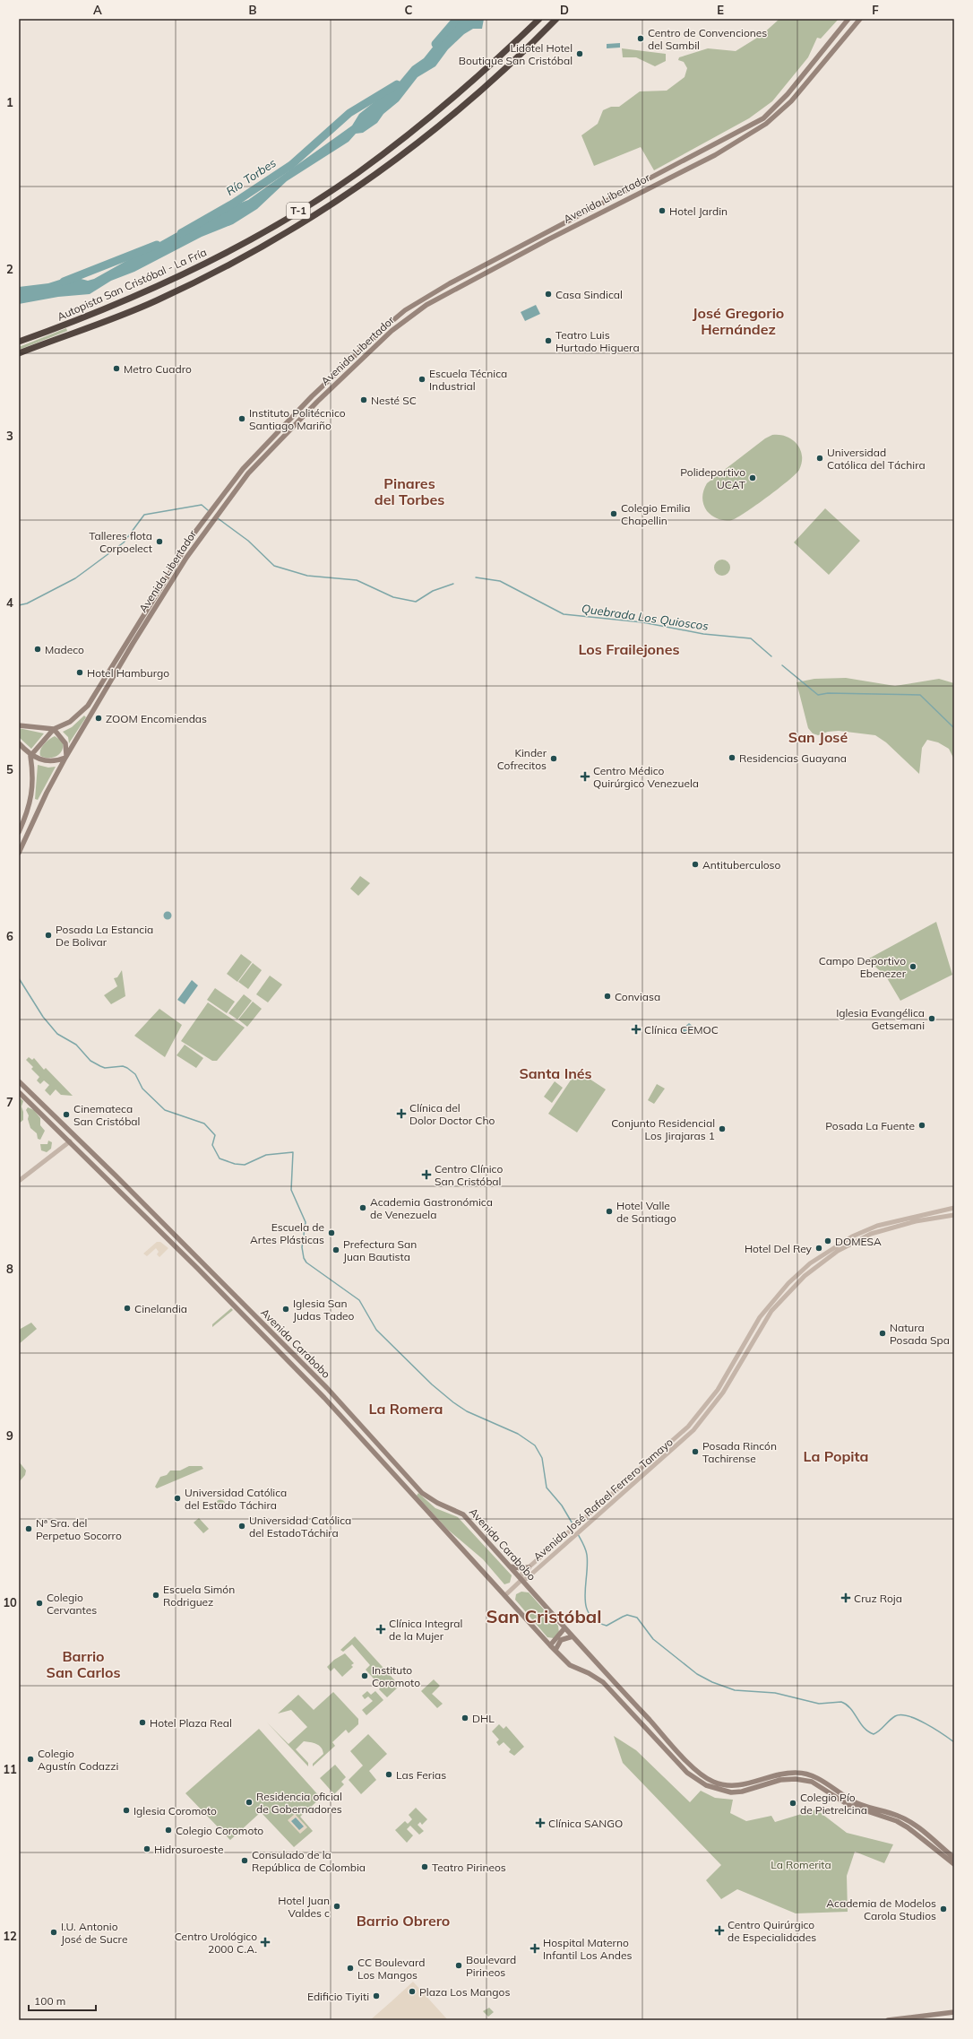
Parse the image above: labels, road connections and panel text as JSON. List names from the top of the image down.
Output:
{
  "streets": {
    "highway": ["T-1", "Autopista San Cristóbal - La Fría"],
    "main road": ["Avenida Libertador", "Avenida Carabobo"],
    "street": ["Avenida José Rafael Ferrero Tamayo"]
  },
  "crossings": [
    ["Avenida Carabobo", "Avenida José Rafael Ferrero Tamayo"]
  ],
  "districts": [
    "José Gregorio Hernández",
    "Pinares del Torbes",
    "Los Frailejones",
    "San José",
    "Santa Inés",
    "La Romera",
    "La Popita",
    "San Cristóbal",
    "Barrio San Carlos",
    "Barrio Obrero"
  ],
  "water": ["Río Torbes", "Quebrada Los Quioscos"],
  "parks": ["La Romerita"],
  "places": {
    "other": [
      "Centro de Convenciones del Sambil",
      "Lidotel Hotel Boutique San Cristóbal",
      "Hotel Jardin",
      "Casa Sindical",
      "Teatro Luis Hurtado Higuera",
      "Metro Cuadro",
      "Escuela Técnica Industrial",
      "Nesté SC",
      "Instituto Politécnico Santiago Mariño",
      "Universidad Católica del Táchira",
      "Polideportivo UCAT",
      "Colegio Emilia Chapellin",
      "Talleres flota Corpoelect",
      "Madeco",
      "Hotel Hamburgo",
      "ZOOM Encomiendas",
      "Residencias Guayana",
      "Kinder Cofrecitos",
      "Antituberculoso",
      "Posada La Estancia De Bolivar",
      "Campo Deportivo Ebenezer",
      "Conviasa",
      "Iglesia Evangélica Getsemani",
      "Cinemateca San Cristóbal",
      "Posada La Fuente",
      "Conjunto Residencial Los Jirajaras 1",
      "Academia Gastronómica de Venezuela",
      "Hotel Valle de Santiago",
      "Escuela de Artes Plásticas",
      "DOMESA",
      "Hotel Del Rey",
      "Prefectura San Juan Bautista",
      "Cinelandia",
      "Iglesia San Judas Tadeo",
      "Natura Posada Spa",
      "Posada Rincón Tachirense",
      "Universidad Católica del Estado Táchira",
      "Universidad Católica del EstadoTáchira",
      "Nª Sra. del Perpetuo Socorro",
      "Escuela Simón Rodriguez",
      "Colegio Cervantes",
      "Instituto Coromoto",
      "DHL",
      "Hotel Plaza Real",
      "Colegio Agustín Codazzi",
      "Las Ferias",
      "Residencia oficial de Gobernadores",
      "Colegio Pío de Pietrelcina",
      "Iglesia Coromoto",
      "Colegio Coromoto",
      "Hidrosuroeste",
      "Consulado de la República de Colombia",
      "Teatro Pirineos",
      "Hotel Juan Valdes c",
      "Academia de Modelos Carola Studios",
      "I.U. Antonio José de Sucre",
      "Boulevard Pirineos",
      "CC Boulevard Los Mangos",
      "Plaza Los Mangos",
      "Edificio Tiyiti"
    ],
    "health": [
      "Centro Médico Quirúrgico Venezuela",
      "Clínica CEMOC",
      "Clínica del Dolor Doctor Cho",
      "Centro Clínico San Cristóbal",
      "Cruz Roja",
      "Clínica Integral de la Mujer",
      "Clínica SANGO",
      "Centro Quirúrgico de Especialidades",
      "Centro Urológico 2000 C.A.",
      "Hospital Materno Infantil Los Andes"
    ]
  },
  "scale_bar": "100 m",
  "grid": {
    "columns": [
      "A",
      "B",
      "C",
      "D",
      "E",
      "F"
    ],
    "rows": [
      "1",
      "2",
      "3",
      "4",
      "5",
      "6",
      "7",
      "8",
      "9",
      "10",
      "11",
      "12"
    ]
  }
}
